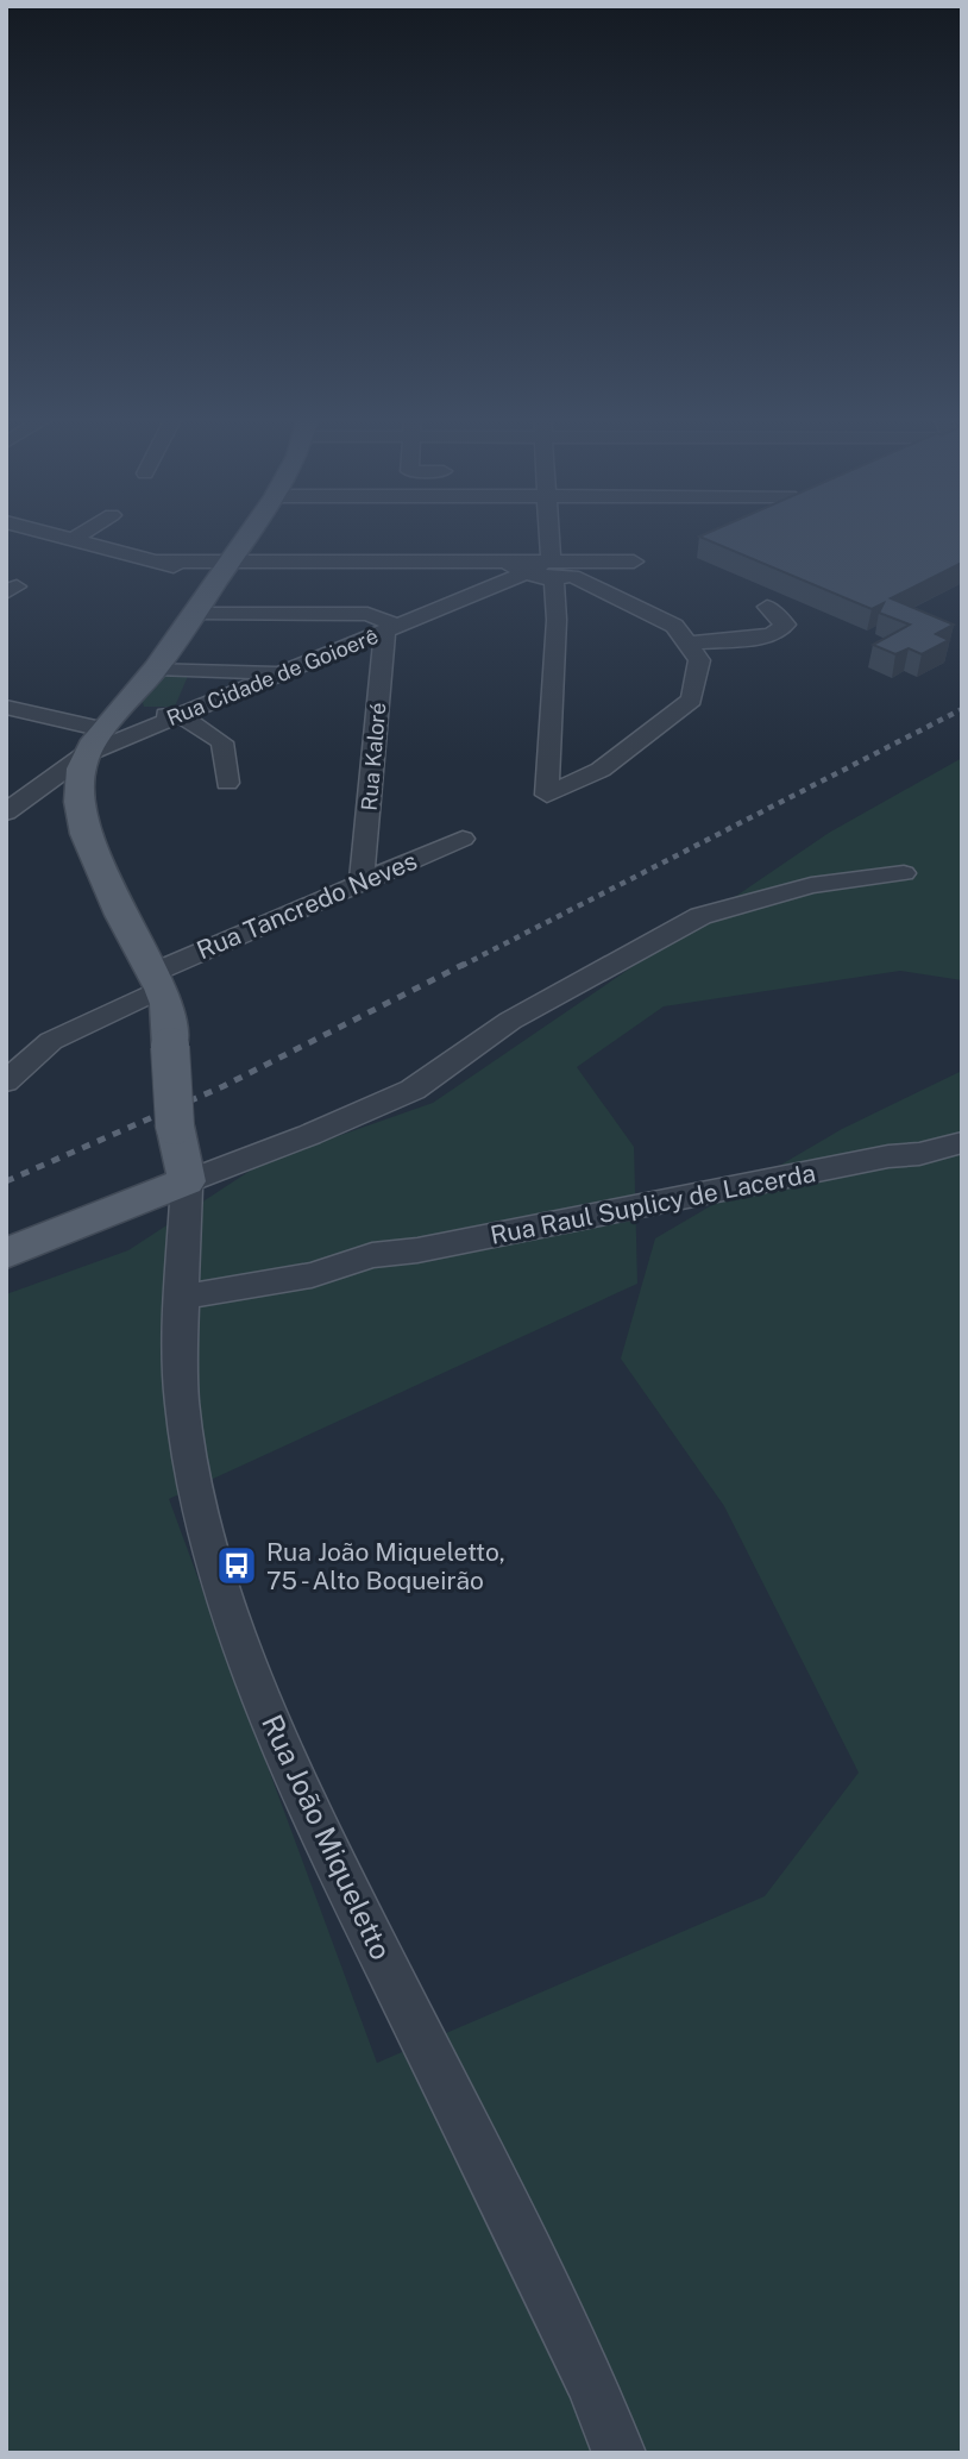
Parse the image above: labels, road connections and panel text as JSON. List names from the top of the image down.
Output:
{
  "streets": {
    "street": [
      "Rua Cidade de Goioerê",
      "Rua Kaloré",
      "Rua Tancredo Neves",
      "Rua Raul Suplicy de Lacerda",
      "Rua João Miqueletto"
    ]
  },
  "crossings": [
    ["Rua Cidade de Goioerê", "Rua Kaloré"],
    ["Rua Kaloré", "Rua Tancredo Neves"],
    ["Rua Raul Suplicy de Lacerda", "Rua João Miqueletto"]
  ],
  "places": {
    "bus stop": ["Rua João Miqueletto, 75 - Alto Boqueirão"]
  }
}
